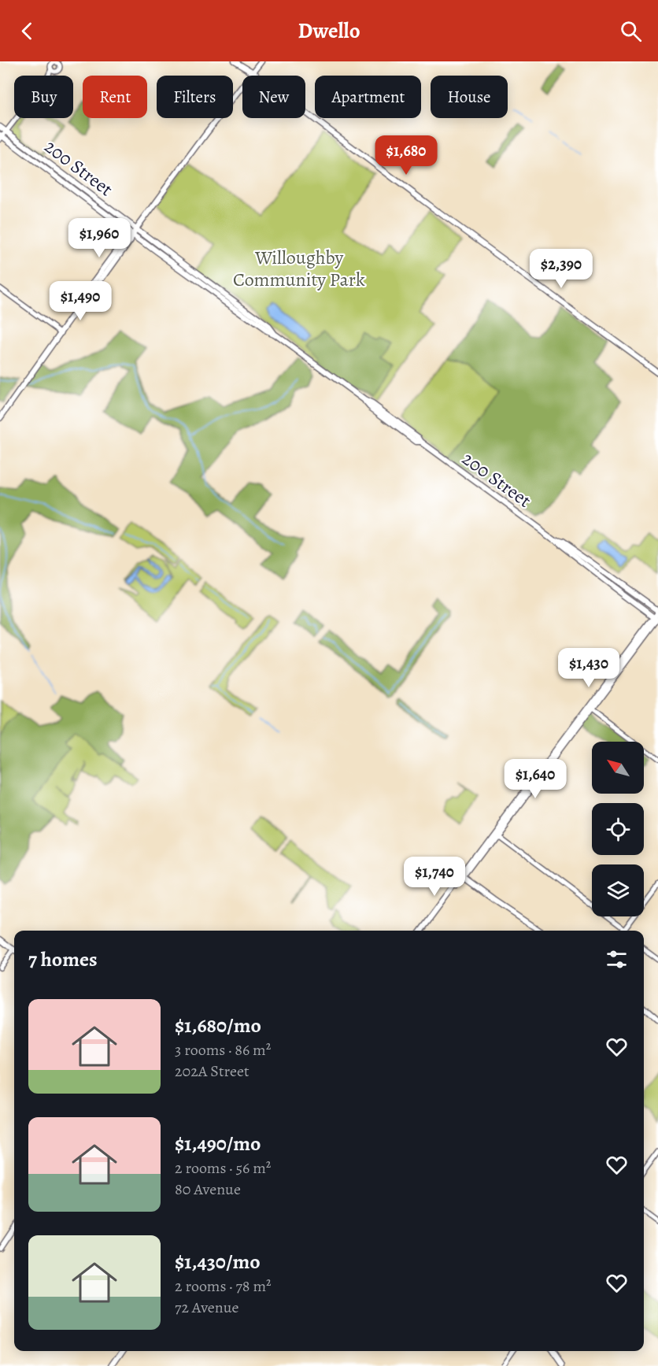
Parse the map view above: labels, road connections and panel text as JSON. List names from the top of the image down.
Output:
{
  "streets": {
    "main road": ["200 Street"]
  },
  "parks": ["Willoughby Community Park"],
  "north": "top left",
  "page": {
    "header": "Dwello",
    "chip": [
      "Buy",
      "Rent",
      "Filters",
      "New",
      "Apartment",
      "House"
    ],
    "price": [
      "$1,680",
      "$1,960",
      "$2,390",
      "$1,490",
      "$1,430",
      "$1,640",
      "$1,740"
    ],
    "heading": "7 homes",
    "list": [
      {
        "name": "$1,680/mo",
        "note": "3 rooms · 86 m² · 202A Street"
      },
      {
        "name": "$1,490/mo",
        "note": "2 rooms · 56 m² · 80 Avenue"
      },
      {
        "name": "$1,430/mo",
        "note": "2 rooms · 78 m² · 72 Avenue"
      }
    ]
  }
}
